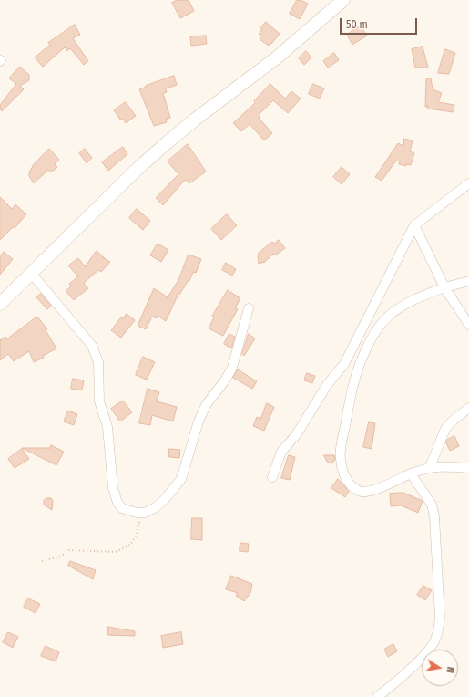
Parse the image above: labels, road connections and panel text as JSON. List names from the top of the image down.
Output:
{
  "scale_bar": "50 m",
  "north": "right"
}
